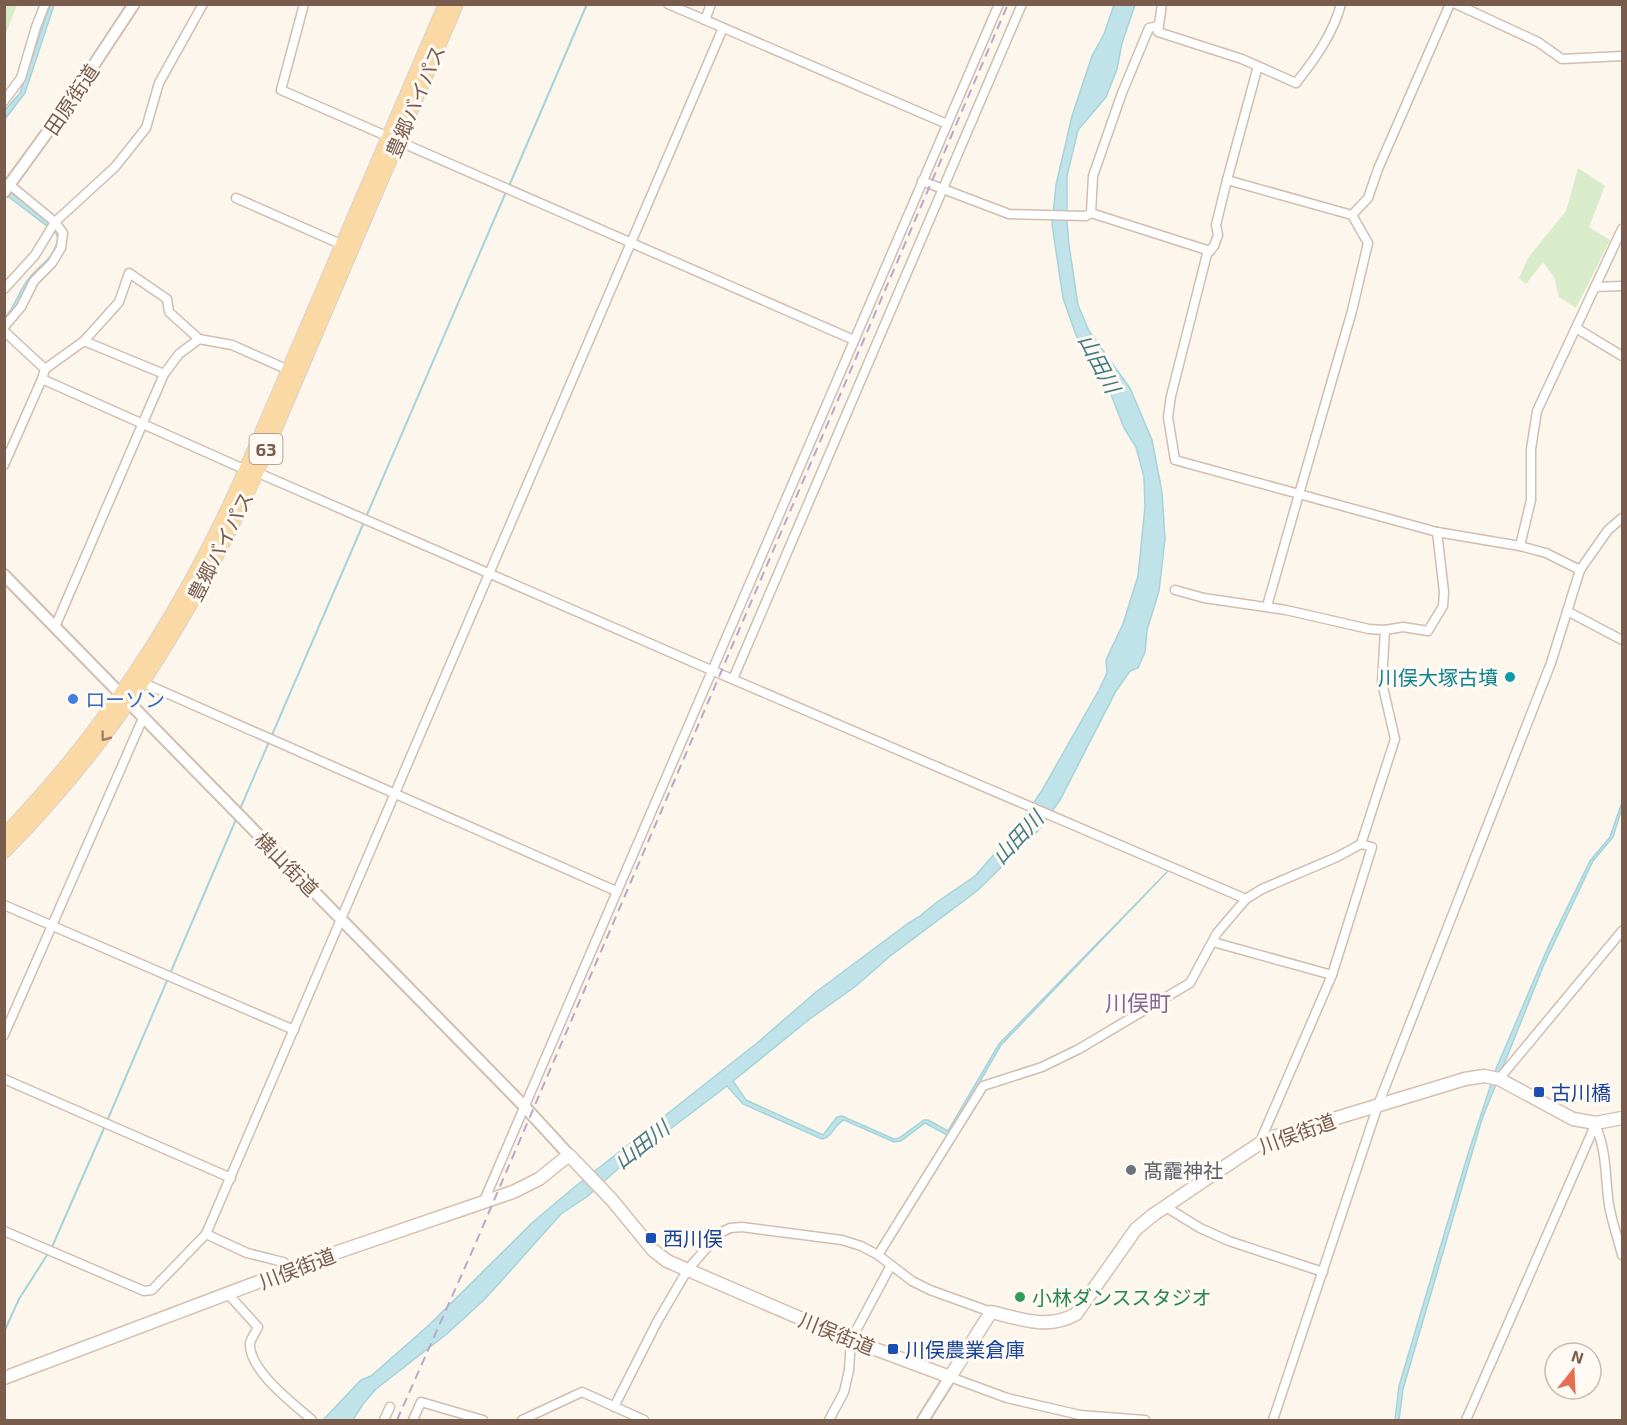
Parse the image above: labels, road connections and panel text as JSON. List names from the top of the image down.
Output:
{
  "streets": {
    "main road": ["豊郷バイパス", "63", "川俣街道"],
    "street": ["田原街道", "横山街道"]
  },
  "crossings": [
    ["豊郷バイパス", "横山街道"],
    ["横山街道", "川俣街道"]
  ],
  "districts": ["川俣町"],
  "water": ["山田川"],
  "places": {
    "other": [
      "川俣大塚古墳",
      "ローソン",
      "髙靇神社",
      "小林ダンススタジオ"
    ],
    "transit": ["古川橋", "西川俣", "川俣農業倉庫"]
  },
  "north": "top"
}
